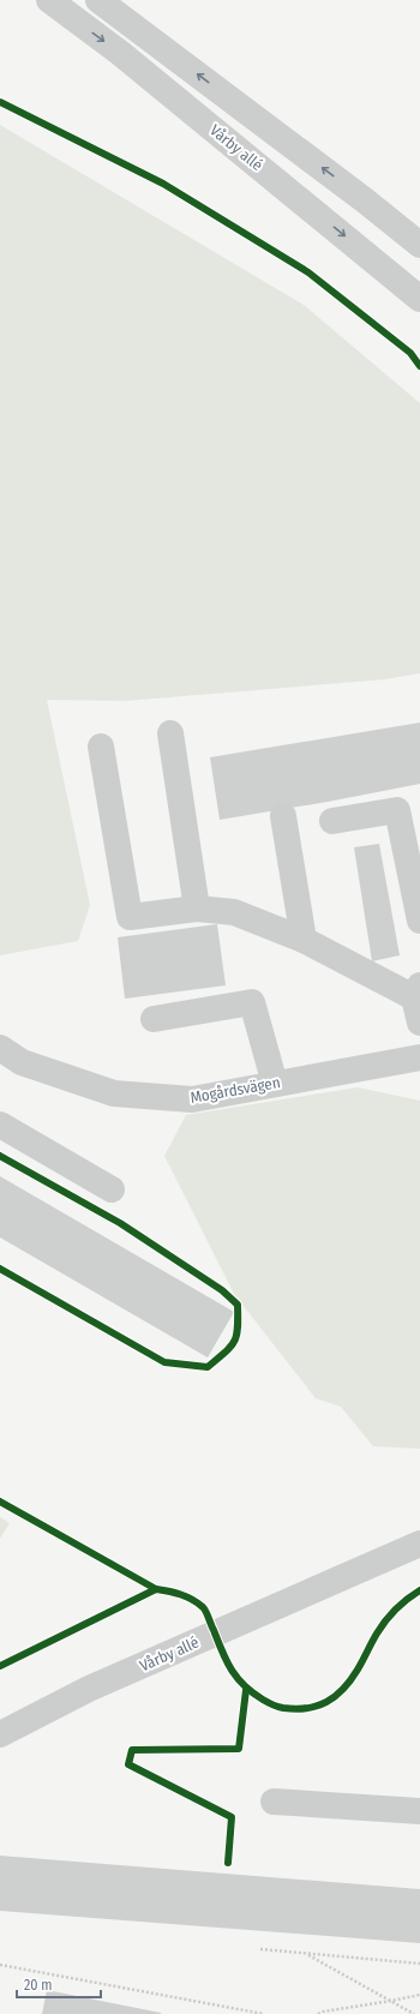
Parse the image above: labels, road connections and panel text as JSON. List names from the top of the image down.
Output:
{
  "streets": {
    "street": ["Vårby allé", "Mogårdsvägen"]
  },
  "scale_bar": "20 m"
}
